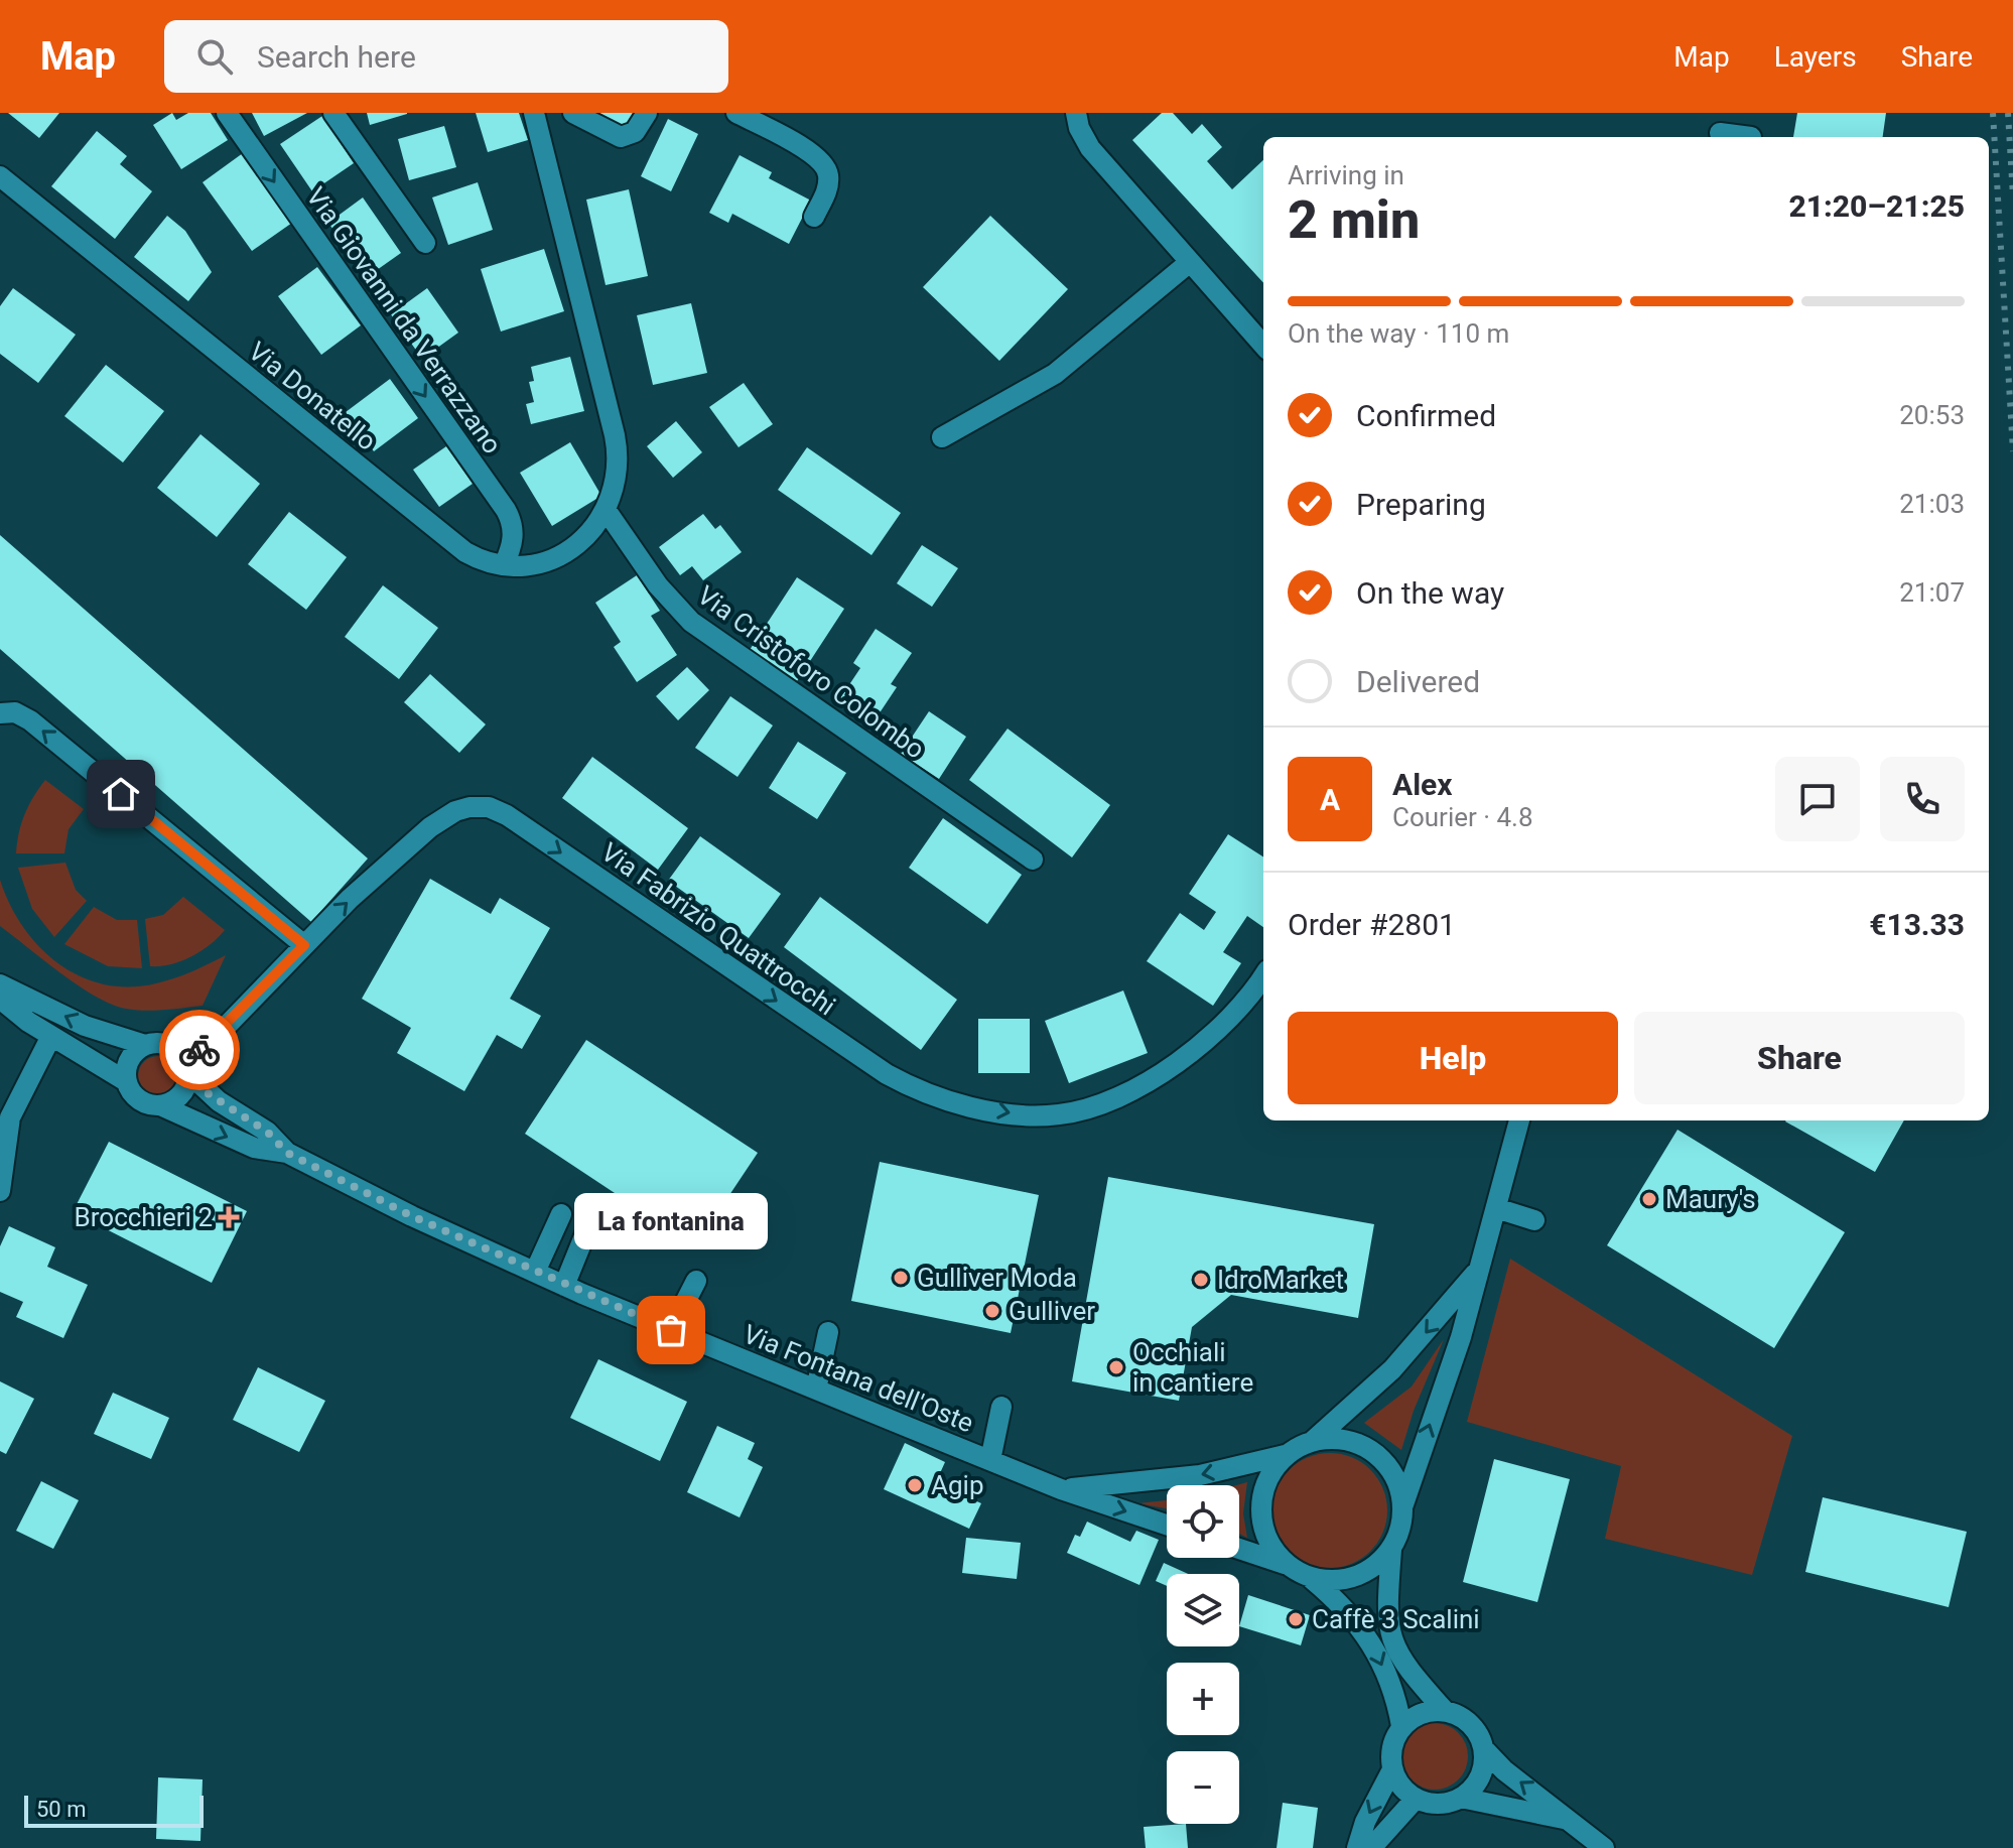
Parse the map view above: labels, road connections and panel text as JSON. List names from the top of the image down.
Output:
{
  "streets": {
    "street": [
      "Via Giovanni da Verrazzano",
      "Via Donatello",
      "Via Cristoforo Colombo",
      "Via Fabrizio Quattrocchi",
      "Via Fontana dell'Oste"
    ]
  },
  "crossings": [
    ["Via Giovanni da Verrazzano", "Via Donatello"],
    ["Via Donatello", "Via Cristoforo Colombo"],
    ["Via Fabrizio Quattrocchi", "Via Fontana dell'Oste"]
  ],
  "one_way": ["Via Fabrizio Quattrocchi"],
  "places": {
    "other": [
      "Maury's",
      "Gulliver Moda",
      "IdroMarket",
      "Gulliver",
      "La fontanina",
      "Occhiali in cantiere",
      "Agip",
      "Caffè 3 Scalini"
    ],
    "health": ["Brocchieri 2"]
  },
  "scale_bar": "50 m",
  "page": {
    "header": "Map",
    "search": "Search here",
    "nav": ["Map", "Layers", "Share"],
    "heading": ["2 min", "Arriving in", "21:20–21:25"],
    "panel": [
      "Alex",
      "Courier · 4.8",
      "Order #2801",
      "€13.33"
    ],
    "bar": "On the way · 110 m",
    "list": [
      ["Confirmed", "20:53"],
      ["Preparing", "21:03"],
      ["On the way", "21:07"],
      "Delivered"
    ],
    "round": "A",
    "buttons": ["Help", "Share"],
    "bubble": "La fontanina",
    "map_buttons": ["+", "−"],
    "scale": "50 m"
  }
}
